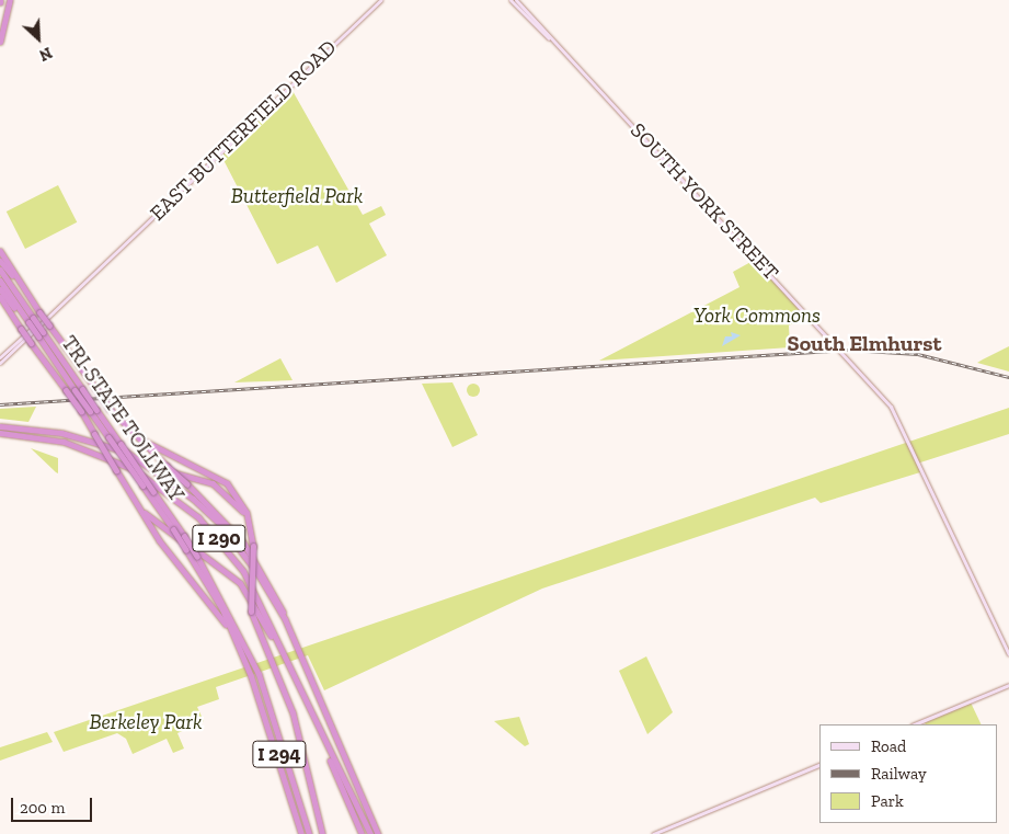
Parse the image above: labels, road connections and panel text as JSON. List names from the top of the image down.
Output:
{
  "streets": {
    "highway": ["TRI-STATE TOLLWAY", "I 290", "I 294"],
    "main road": ["EAST BUTTERFIELD ROAD", "SOUTH YORK STREET"]
  },
  "districts": ["South Elmhurst"],
  "parks": ["Butterfield Park", "York Commons", "Berkeley Park"],
  "legend": ["Road", "Railway", "Park"],
  "scale_bar": "200 m",
  "north": "bottom right"
}
